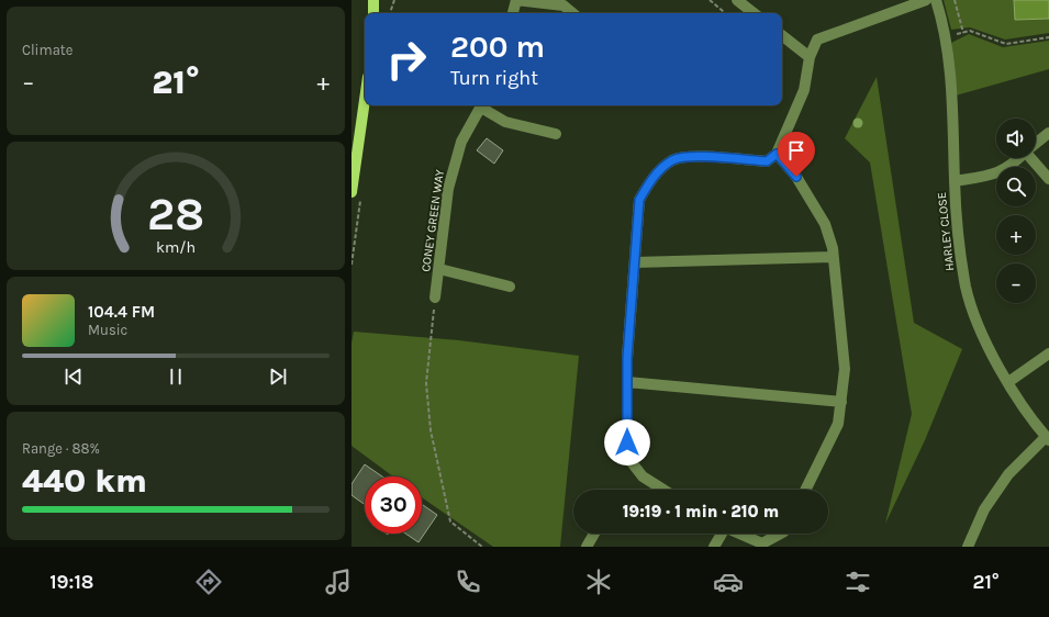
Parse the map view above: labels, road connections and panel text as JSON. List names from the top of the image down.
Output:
{
  "streets": {
    "street": ["CONEY GREEN WAY", "HARLEY CLOSE"]
  },
  "page": {
    "tile": [
      "Climate",
      ["Range · 88%", "440 km"]
    ],
    "turn": ["200 m", "Turn right"],
    "heat": ["−", "21°", "+"],
    "map_buttons": ["+", "−"],
    "song": ["104.4 FM", "Music"],
    "limit": "30",
    "trip": "19:19 · 1 min · 210 m",
    "tabs": ["19:18", "21°"],
    "gauge": ["28", "km/h"]
  }
}
